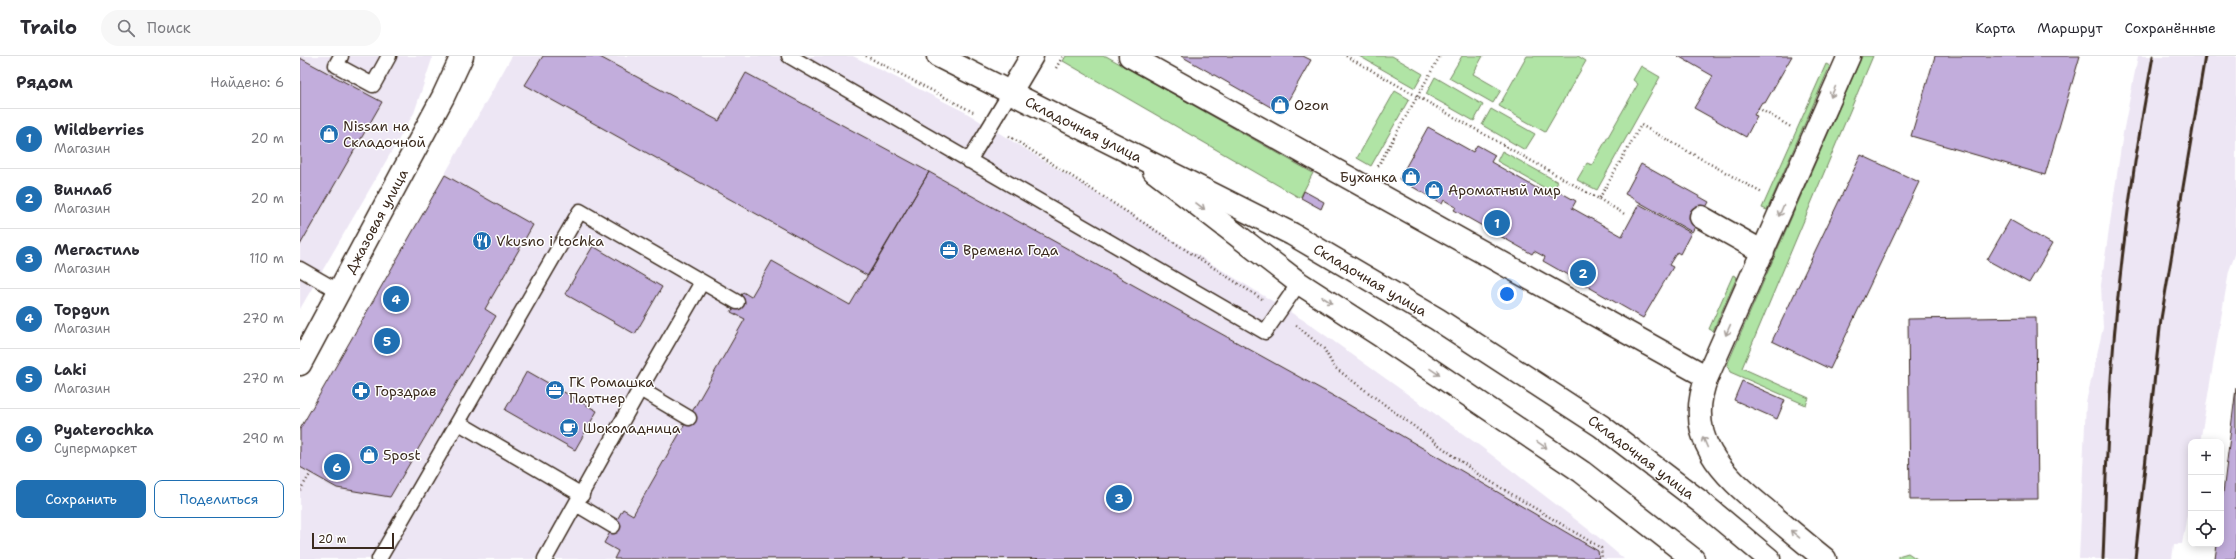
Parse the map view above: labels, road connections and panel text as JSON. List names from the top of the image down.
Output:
{
  "streets": {
    "street": ["Складочная улица", "Джазовая улица"]
  },
  "places": {
    "shop": [
      "Ozon",
      "Nissan на Складочной",
      "Буханка",
      "Ароматный мир",
      "5post"
    ],
    "restaurant": ["Vkusno i tochka"],
    "office": ["Времена Года", "ГК Ромашка Партнер"],
    "pharmacy": ["Горздрав"],
    "cafe": ["Шоколадница"]
  },
  "scale_bar": "20 m",
  "page": {
    "header": "Trailo",
    "search": "Поиск",
    "nav": ["Карта", "Маршрут", "Сохранённые"],
    "heading": ["Рядом", "Найдено: 6"],
    "list": [
      {
        "mark": "1",
        "name": "Wildberries",
        "note": "Магазин",
        "value": "20 m"
      },
      {
        "mark": "2",
        "name": "Винлаб",
        "note": "Магазин",
        "value": "20 m"
      },
      {
        "mark": "3",
        "name": "Мегастиль",
        "note": "Магазин",
        "value": "110 m"
      },
      {
        "mark": "4",
        "name": "Topgun",
        "note": "Магазин",
        "value": "270 m"
      },
      {
        "mark": "5",
        "name": "Laki",
        "note": "Магазин",
        "value": "270 m"
      },
      {
        "mark": "6",
        "name": "Pyaterochka",
        "note": "Супермаркет",
        "value": "290 m"
      }
    ],
    "pins": [
      "1",
      "2",
      "4",
      "5",
      "6",
      "3"
    ],
    "map_buttons": ["+", "−"],
    "buttons": ["Сохранить", "Поделиться"],
    "scale": "20 m"
  }
}
